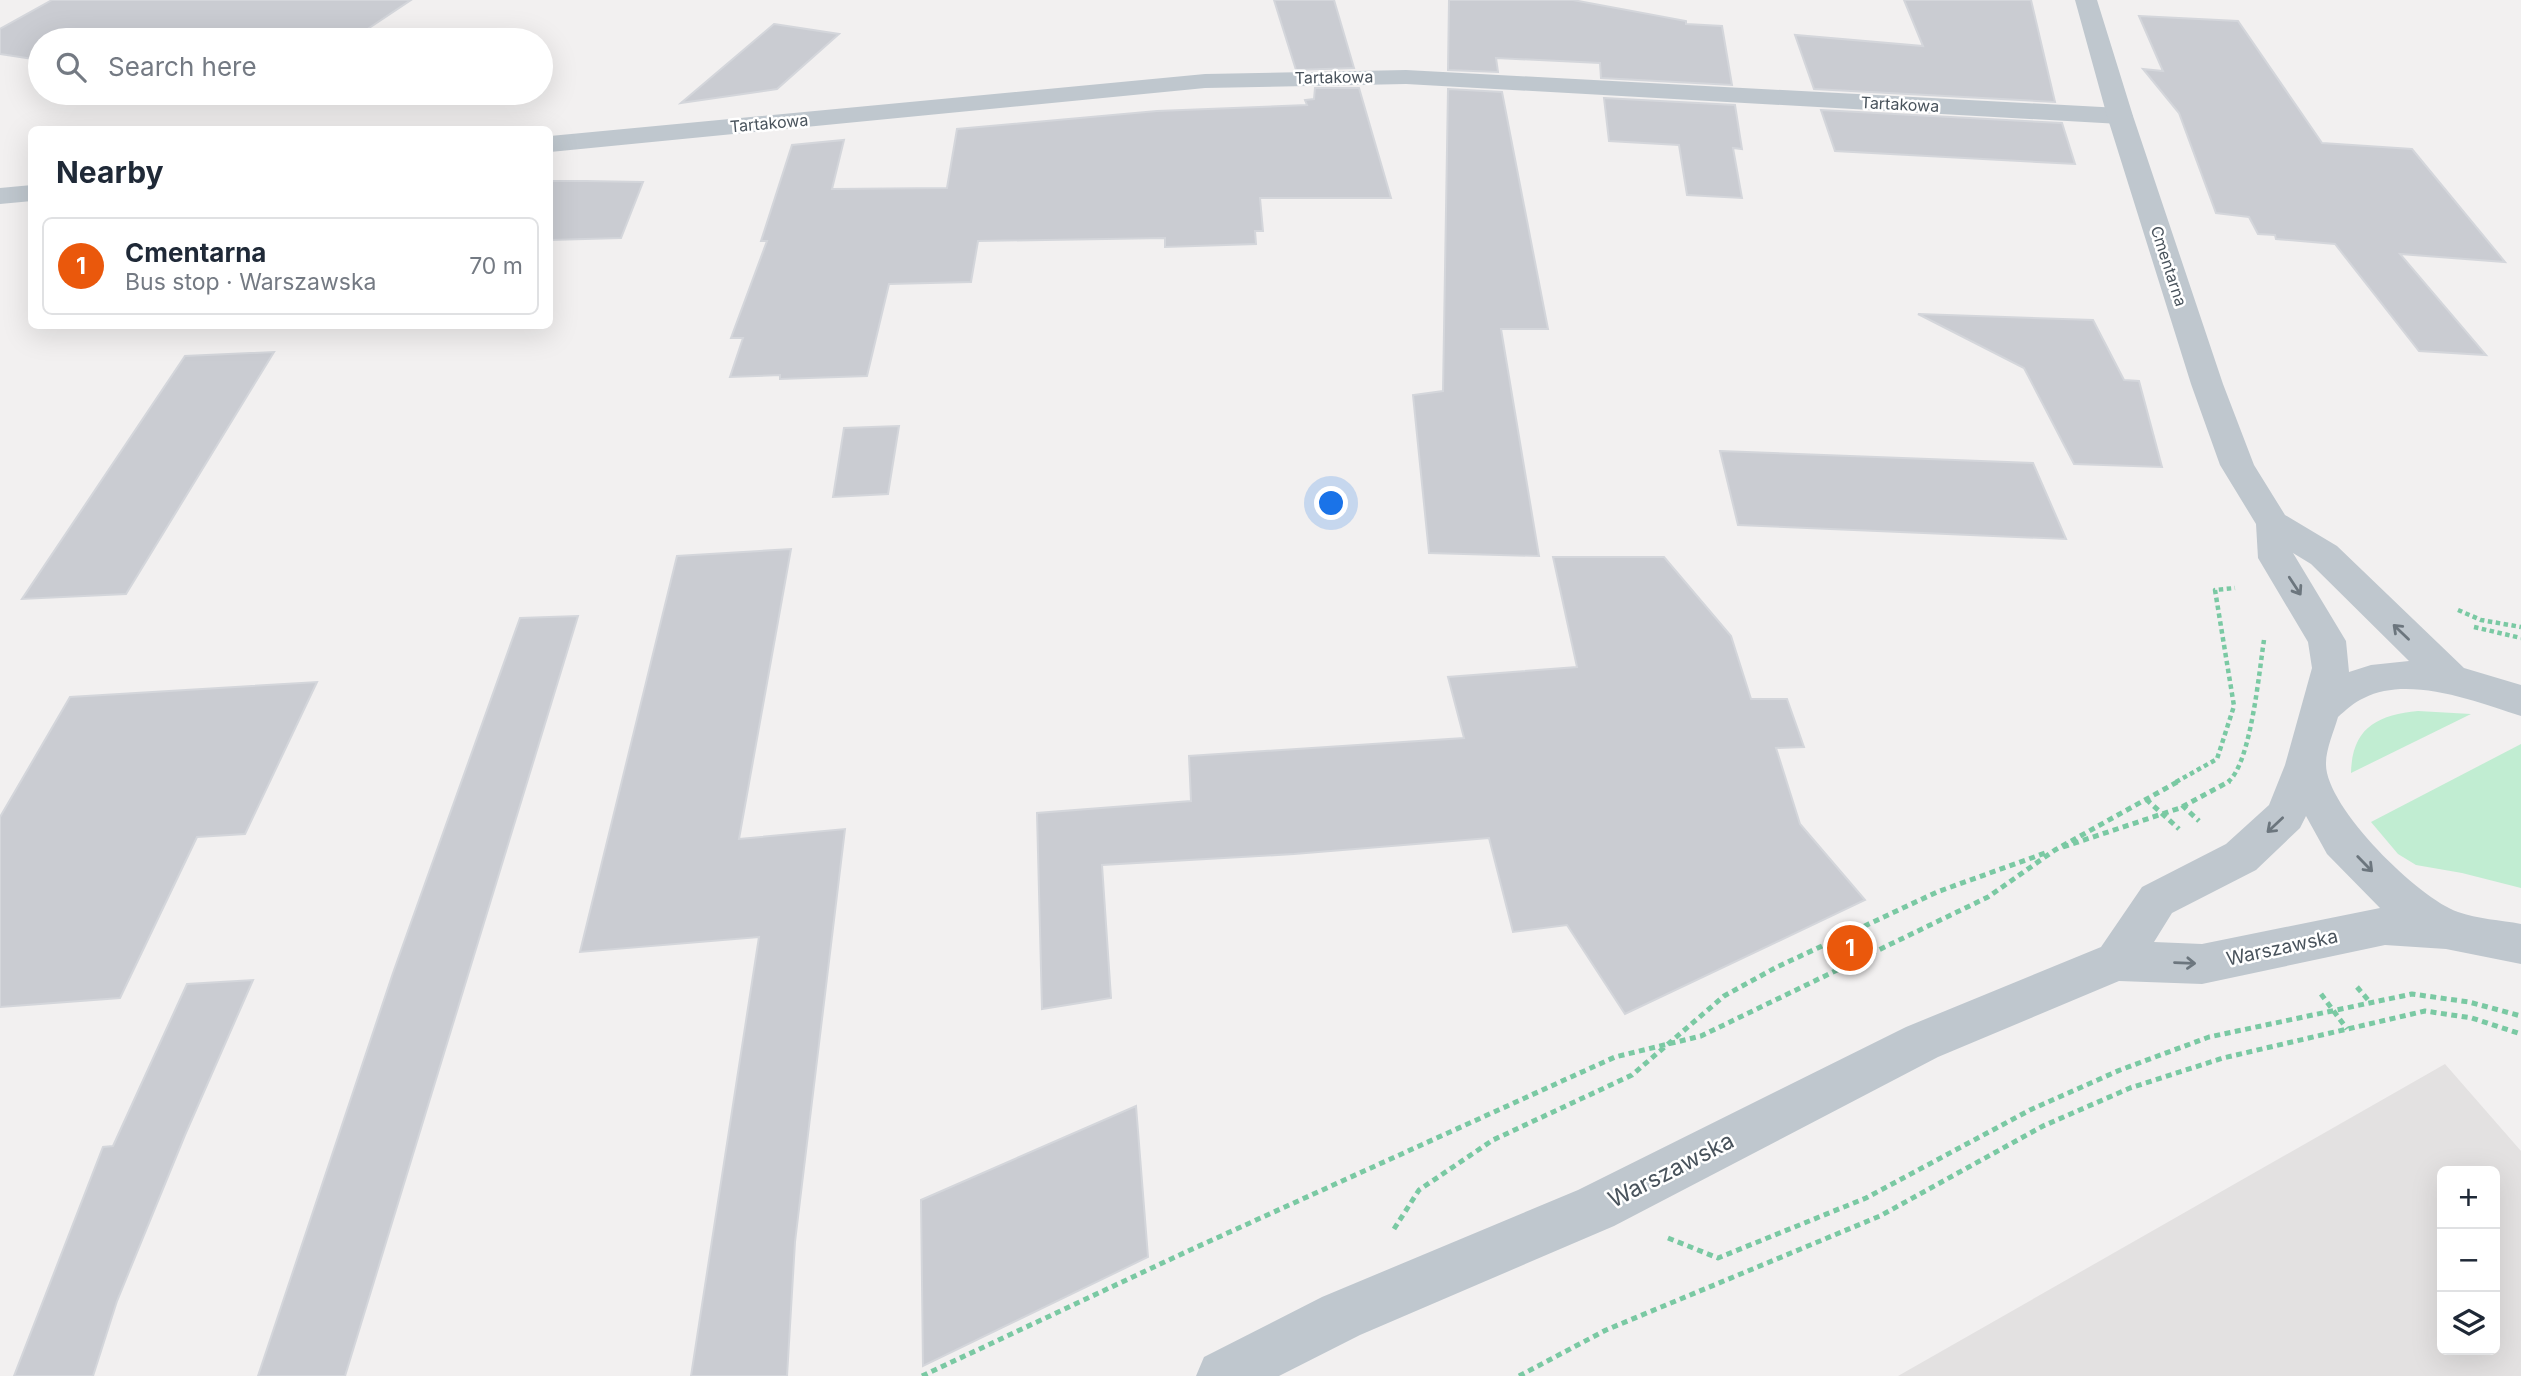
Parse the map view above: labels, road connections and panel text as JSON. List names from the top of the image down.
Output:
{
  "streets": {
    "street": ["Tartakowa", "Cmentarna", "Warszawska"]
  },
  "crossings": [
    ["Tartakowa", "Cmentarna"]
  ],
  "page": {
    "search": "Search here",
    "heading": "Nearby",
    "list": [
      {
        "mark": "1",
        "name": "Cmentarna",
        "note": "Bus stop · Warszawska",
        "value": "70 m"
      }
    ],
    "pins": "1",
    "map_buttons": ["+", "−"]
  }
}
